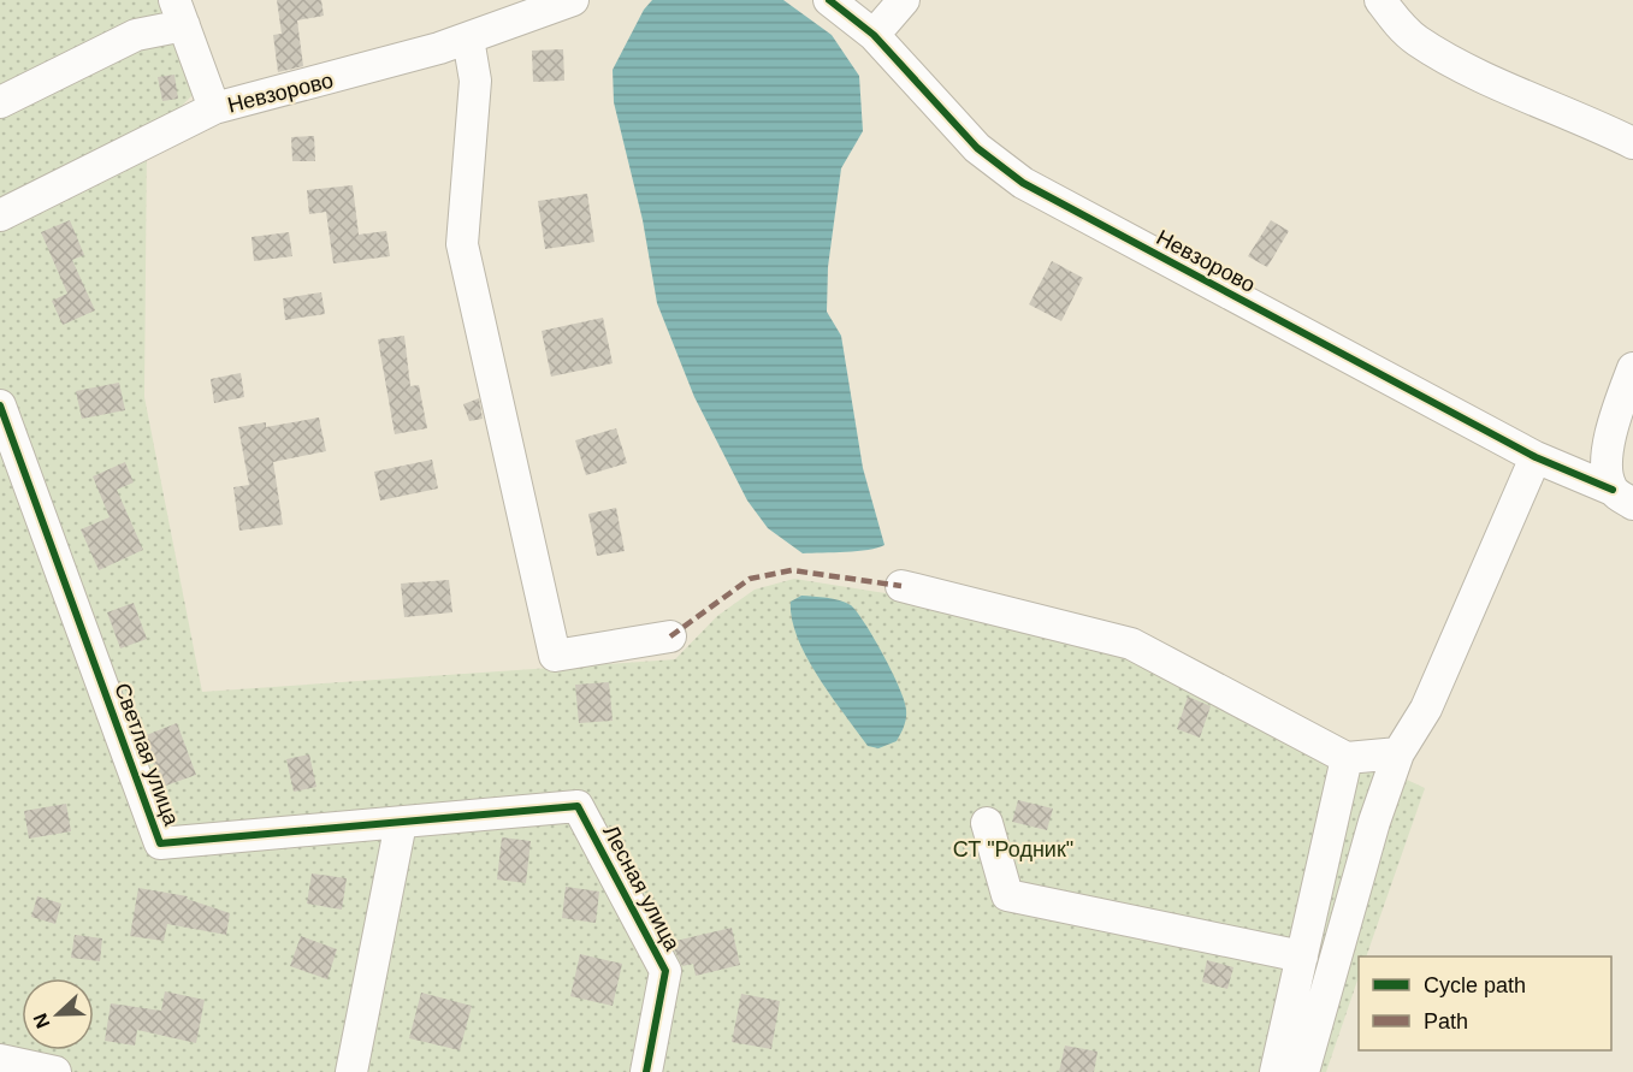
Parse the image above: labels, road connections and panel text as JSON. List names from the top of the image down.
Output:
{
  "streets": {
    "street": ["Невзорово", "Светлая улица", "Лесная улица"]
  },
  "crossings": [
    ["Светлая улица", "Лесная улица"]
  ],
  "parks": ["СТ \"Родник\""],
  "legend": ["Cycle path", "Path"],
  "north": "left"
}
